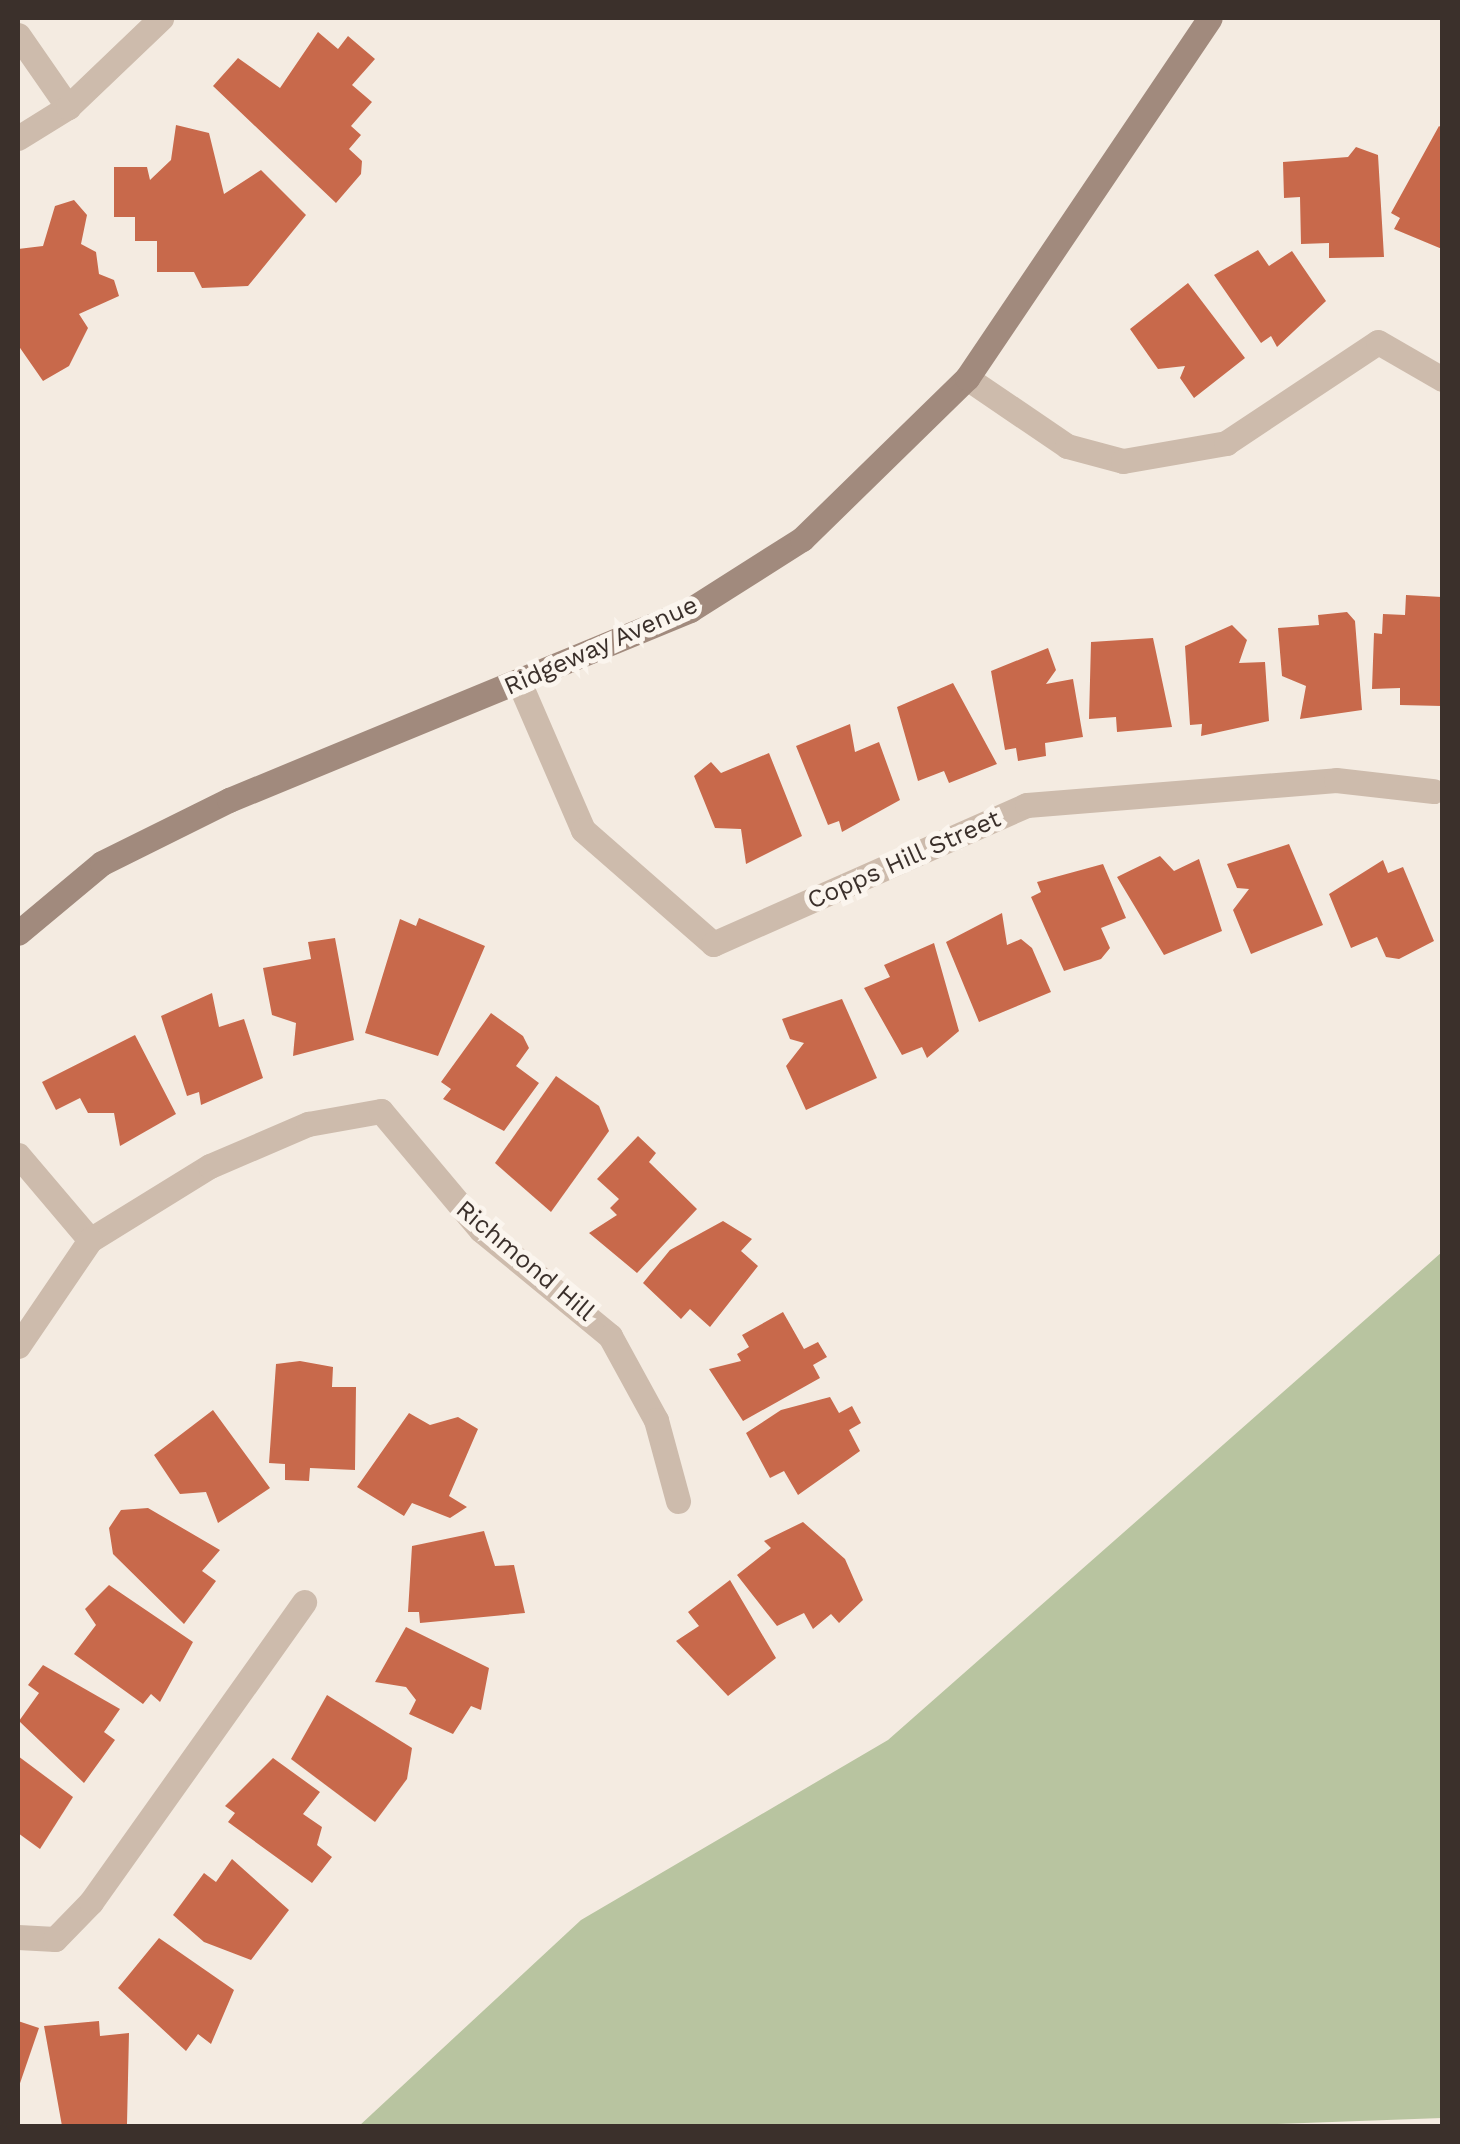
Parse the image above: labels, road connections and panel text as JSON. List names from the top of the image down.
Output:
{
  "streets": {
    "street": ["Ridgeway Avenue", "Copps Hill Street", "Richmond Hill"]
  },
  "crossings": [
    ["Ridgeway Avenue", "Copps Hill Street"]
  ]
}
